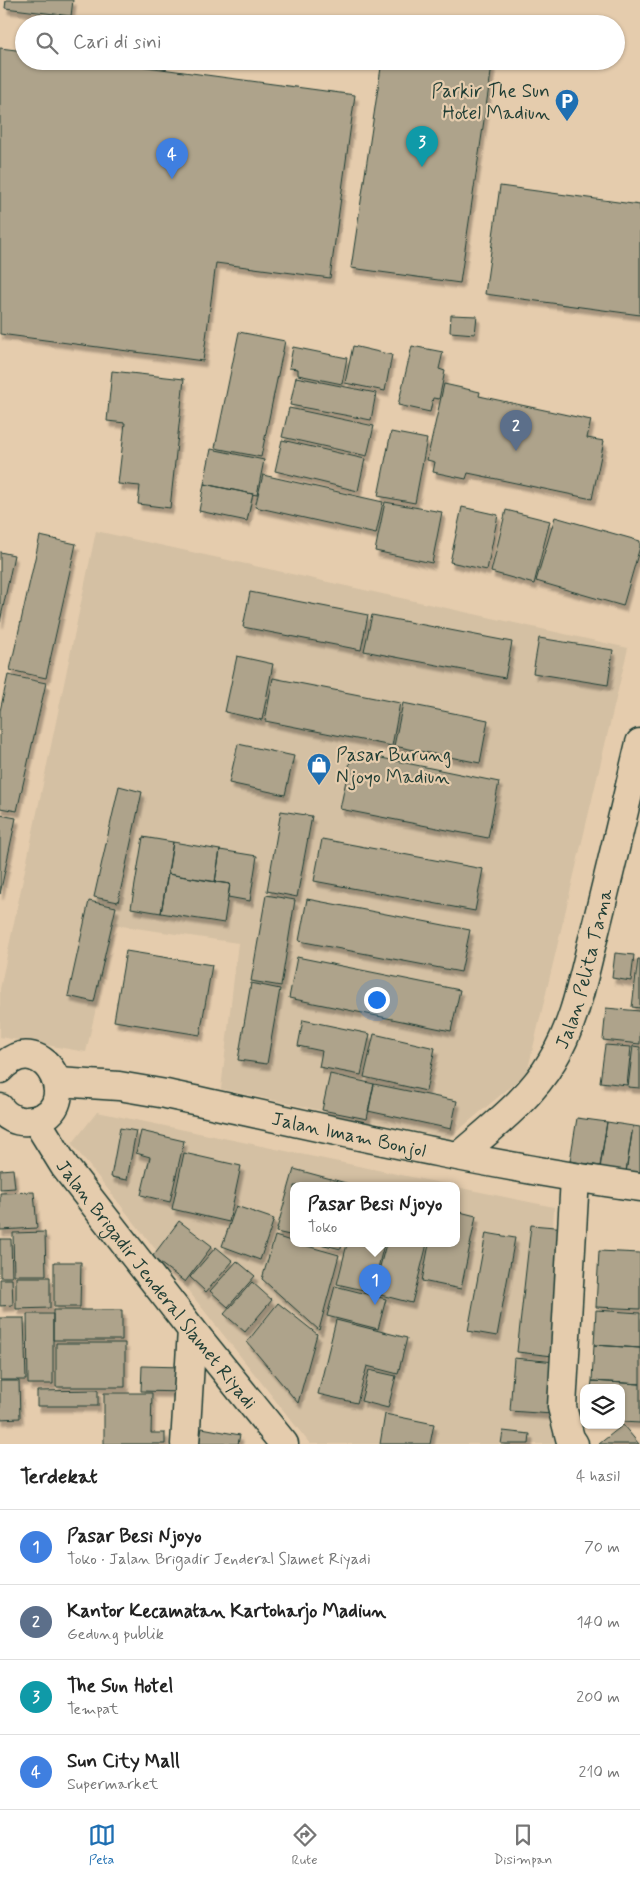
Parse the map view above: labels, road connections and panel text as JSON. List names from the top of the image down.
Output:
{
  "streets": {
    "main road": ["Jalan Pelita Tama", "Jalan Imam Bonjol", "Jalan Brigadir Jenderal Slamet Riyadi"]
  },
  "crossings": [
    ["Jalan Pelita Tama", "Jalan Imam Bonjol"]
  ],
  "places": {
    "parking": ["Parkir The Sun Hotel Madiun"],
    "shop": ["Pasar Burung Njoyo Madiun"]
  },
  "page": {
    "search": "Cari di sini",
    "pins": [
      "3",
      "4",
      "2",
      "1"
    ],
    "popup": ["Pasar Besi Njoyo", "Toko"],
    "heading": ["Terdekat", "4 hasil"],
    "list": [
      {
        "mark": "1",
        "name": "Pasar Besi Njoyo",
        "note": "Toko · Jalan Brigadir Jenderal Slamet Riyadi",
        "value": "70 m"
      },
      {
        "mark": "2",
        "name": "Kantor Kecamatan Kartoharjo Madiun",
        "note": "Gedung publik",
        "value": "140 m"
      },
      {
        "mark": "3",
        "name": "The Sun Hotel",
        "note": "Tempat",
        "value": "200 m"
      },
      {
        "mark": "4",
        "name": "Sun City Mall",
        "note": "Supermarket",
        "value": "210 m"
      }
    ],
    "nav": ["Peta", "Rute", "Disimpan"]
  }
}
